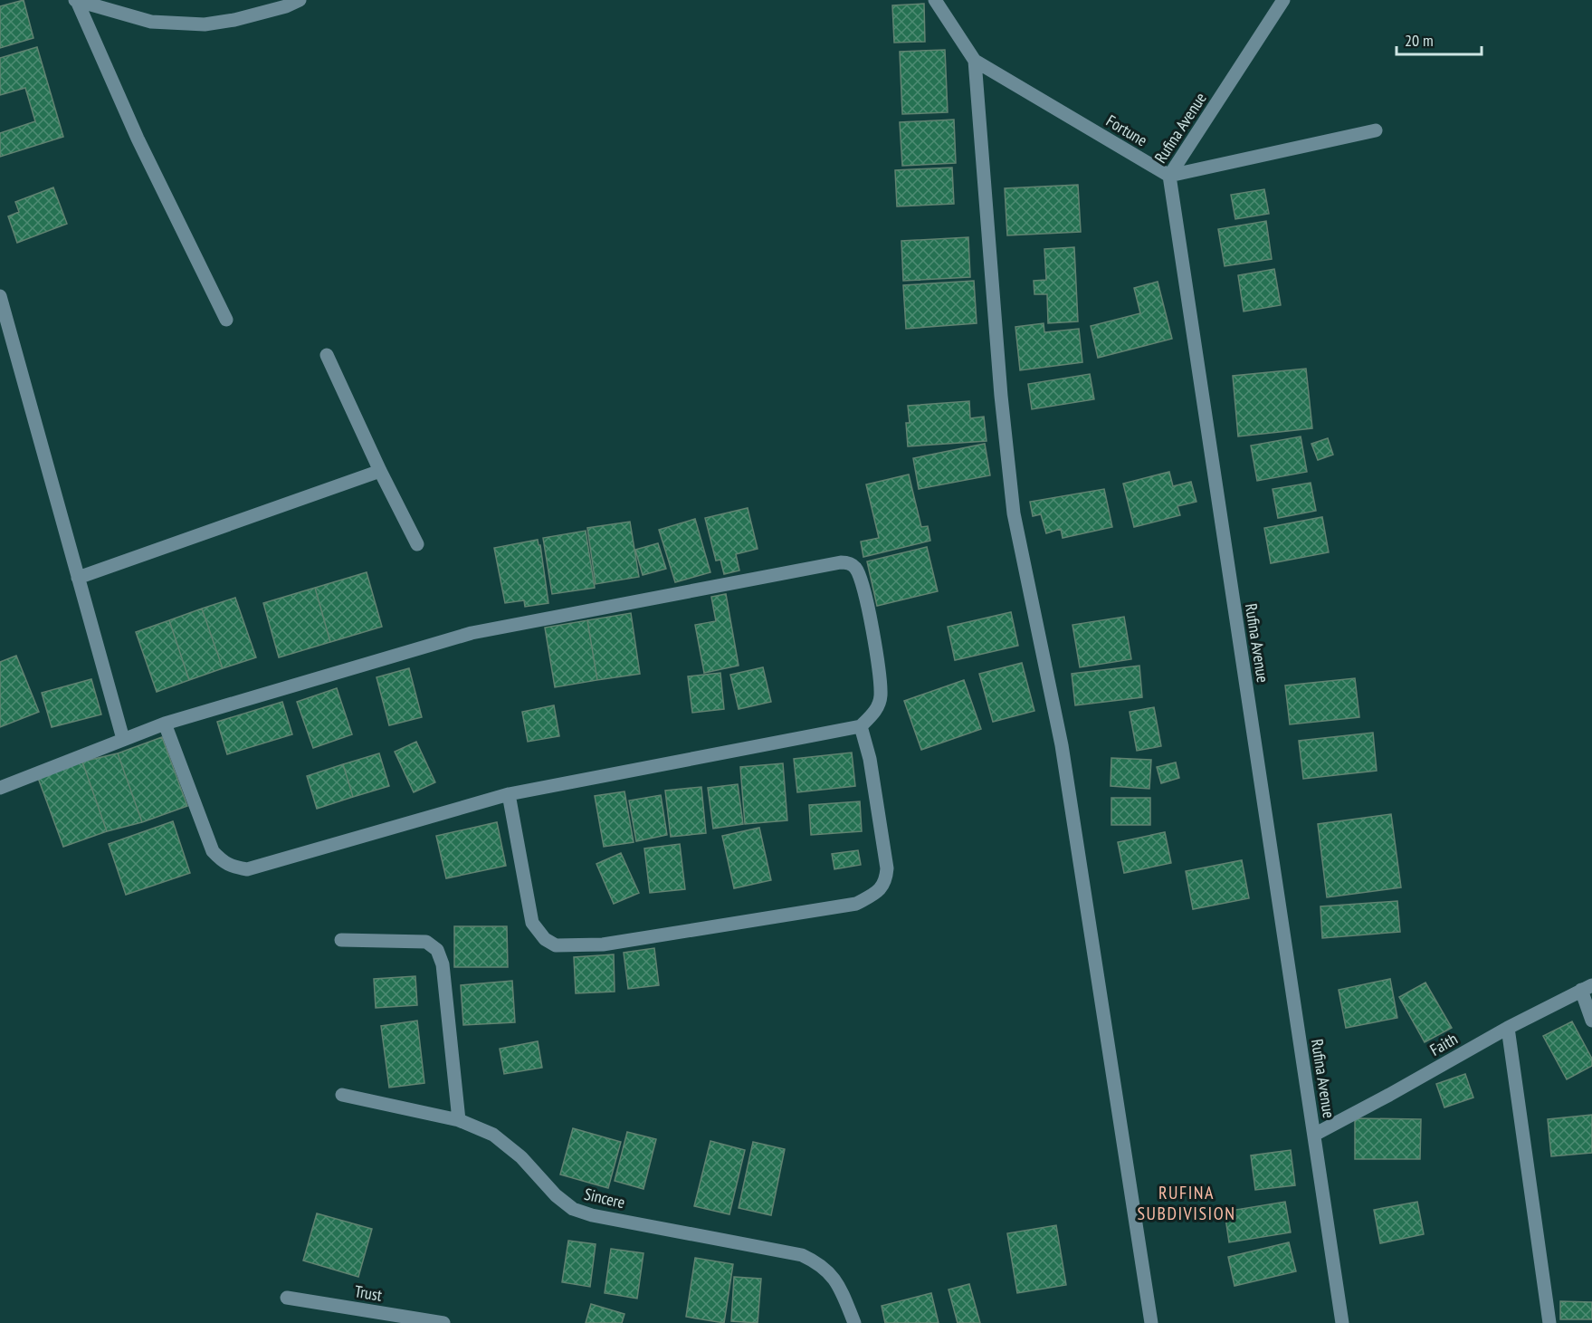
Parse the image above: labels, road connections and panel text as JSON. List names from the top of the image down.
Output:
{
  "streets": {
    "street": [
      "Rufina Avenue",
      "Fortune",
      "Faith",
      "Sincere",
      "Trust"
    ]
  },
  "crossings": [
    ["Rufina Avenue", "Fortune"],
    ["Rufina Avenue", "Faith"]
  ],
  "districts": ["RUFINA SUBDIVISION"],
  "scale_bar": "20 m"
}
